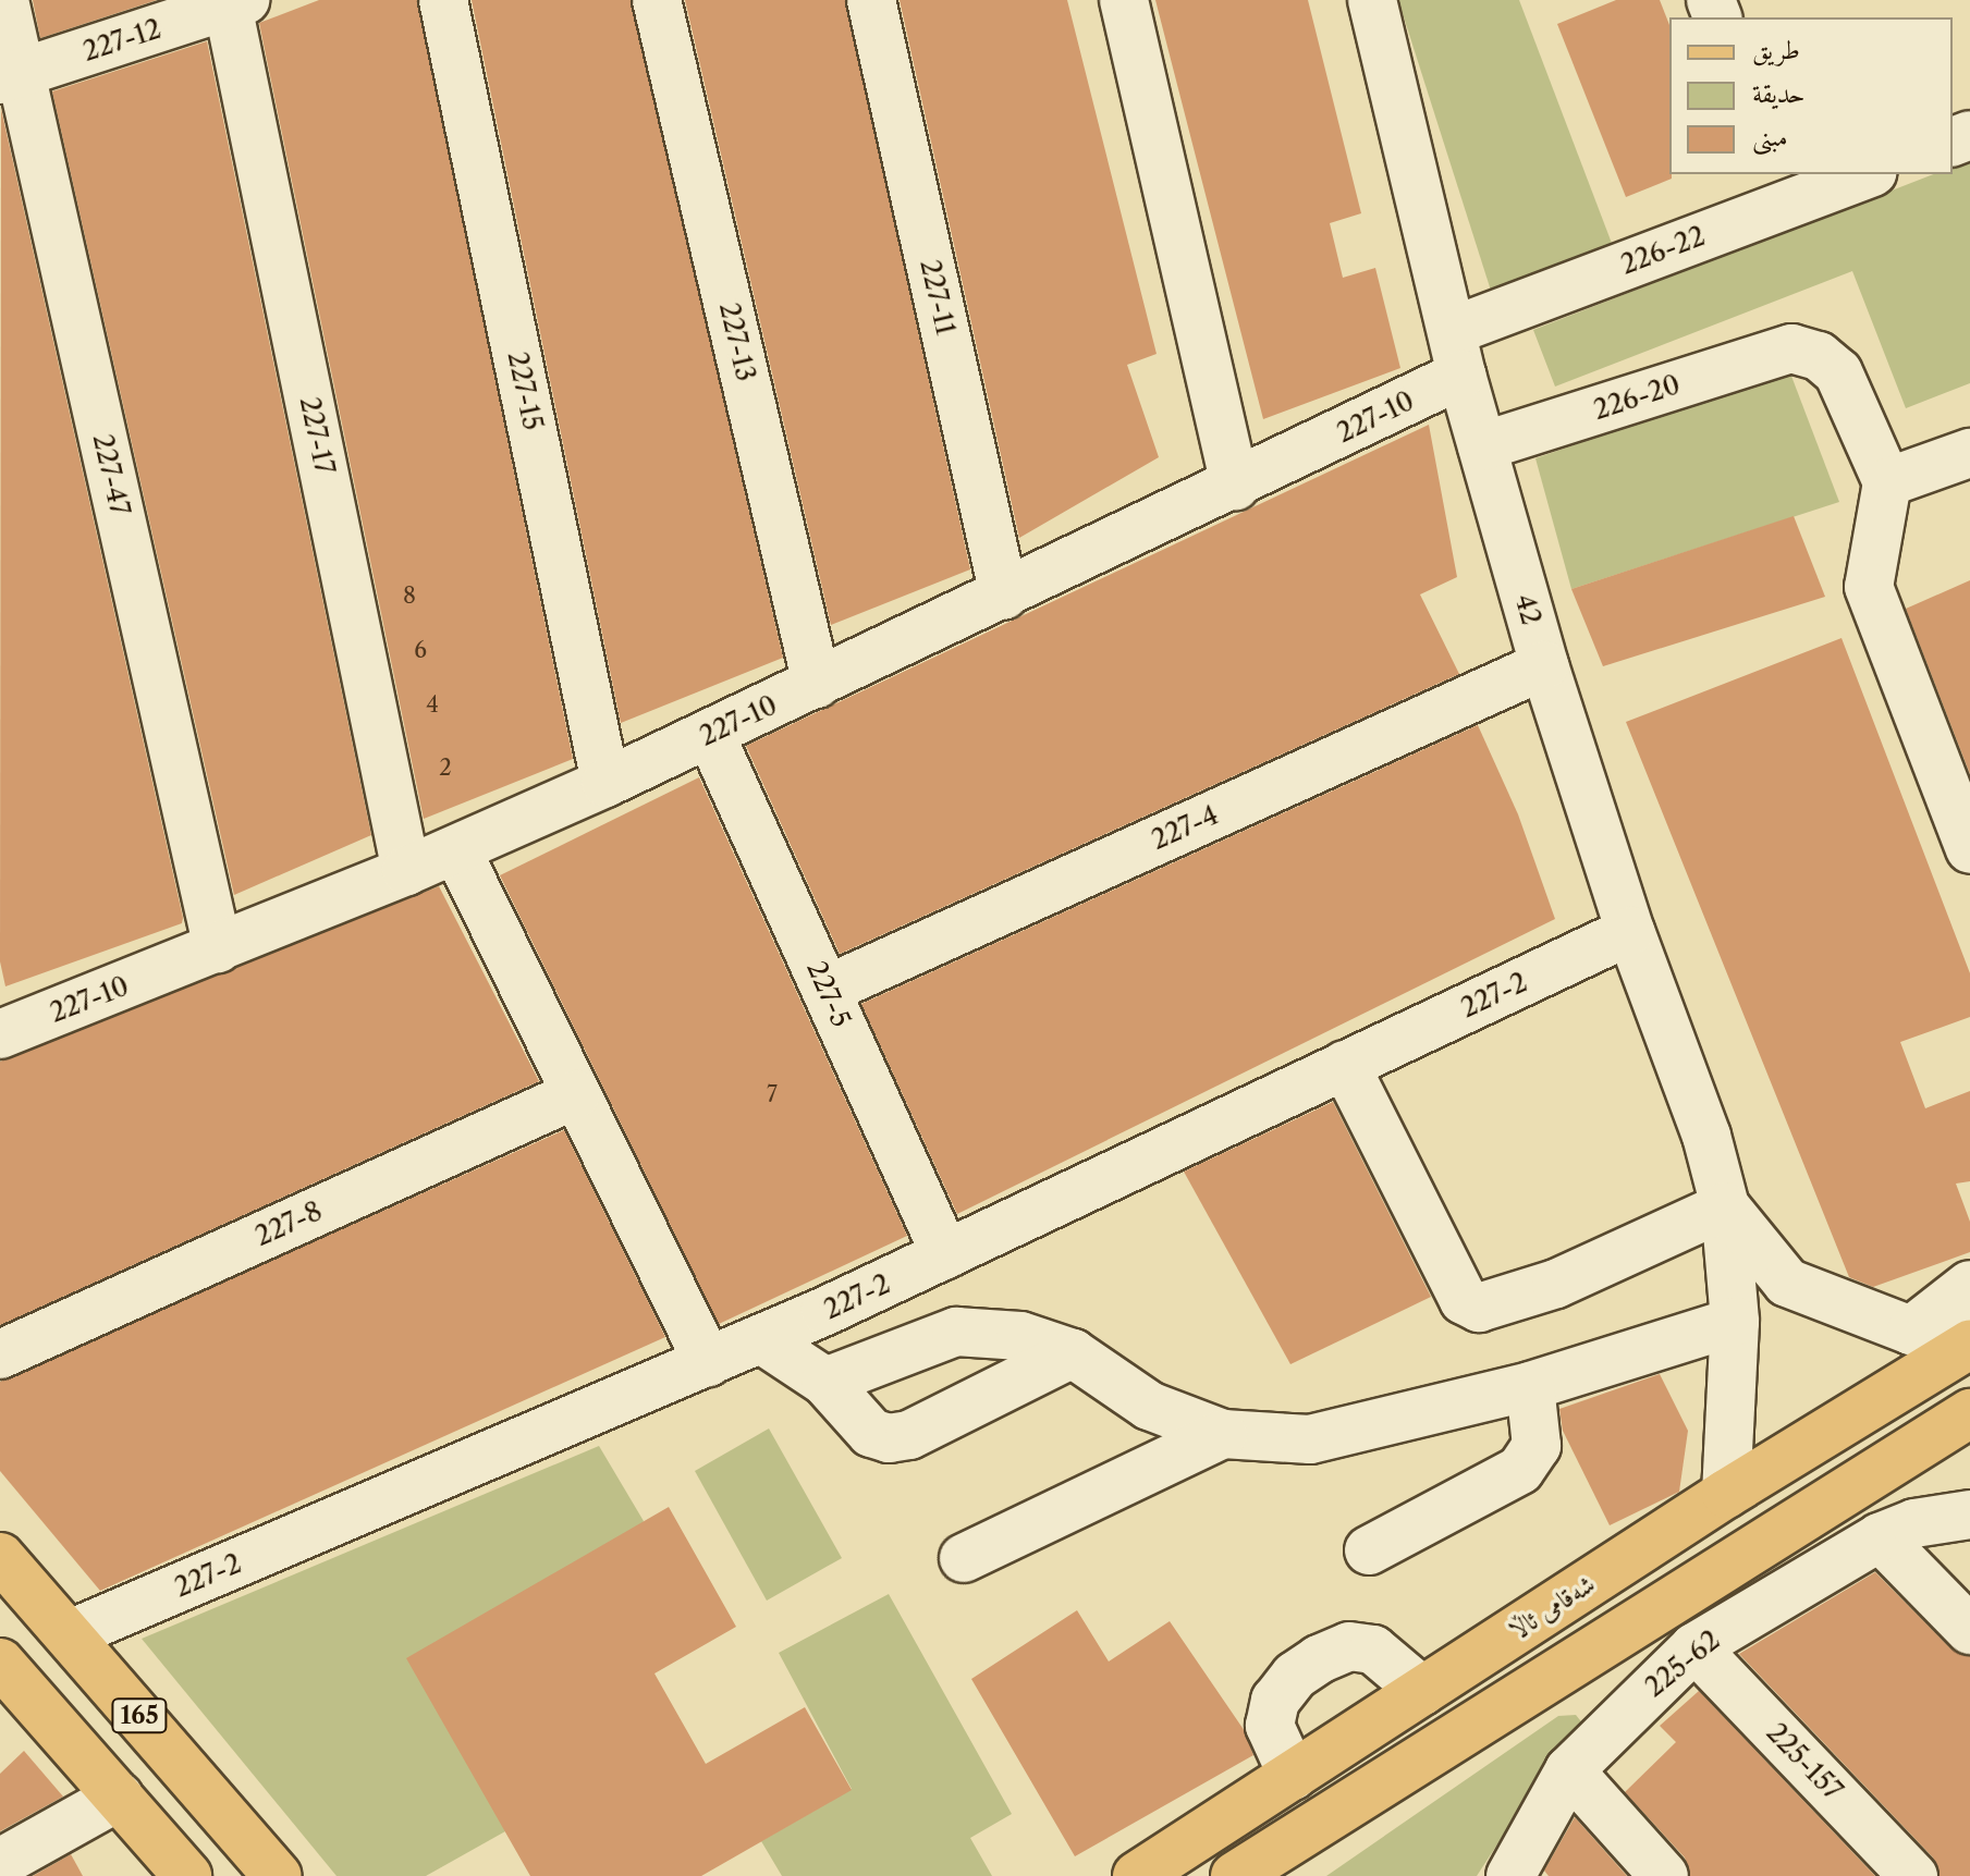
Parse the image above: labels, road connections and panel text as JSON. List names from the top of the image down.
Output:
{
  "streets": {
    "main road": ["شه‌قامی ئاڵا", "165"],
    "street": [
      "227-12",
      "226-22",
      "227-11",
      "227-13",
      "227-15",
      "226-20",
      "227-10",
      "227-17",
      "227-47",
      "42",
      "227-4",
      "227-5",
      "227-2",
      "227-8",
      "225-62",
      "225-157"
    ]
  },
  "crossings": [
    ["227-12", "227-17"],
    ["227-12", "227-47"],
    ["226-22", "227-10"],
    ["226-22", "42"],
    ["227-11", "227-10"],
    ["227-13", "227-10"],
    ["227-15", "227-10"],
    ["226-20", "42"],
    ["227-10", "227-17"],
    ["227-10", "227-47"],
    ["227-10", "42"],
    ["227-10", "227-5"],
    ["42", "227-4"],
    ["42", "227-2"],
    ["227-4", "227-5"],
    ["227-5", "227-2"],
    ["227-2", "165"],
    ["225-62", "225-157"]
  ],
  "house_numbers": [
    "8",
    "6",
    "4",
    "2",
    "7"
  ],
  "legend": ["طريق", "حديقة", "مبنى"]
}
